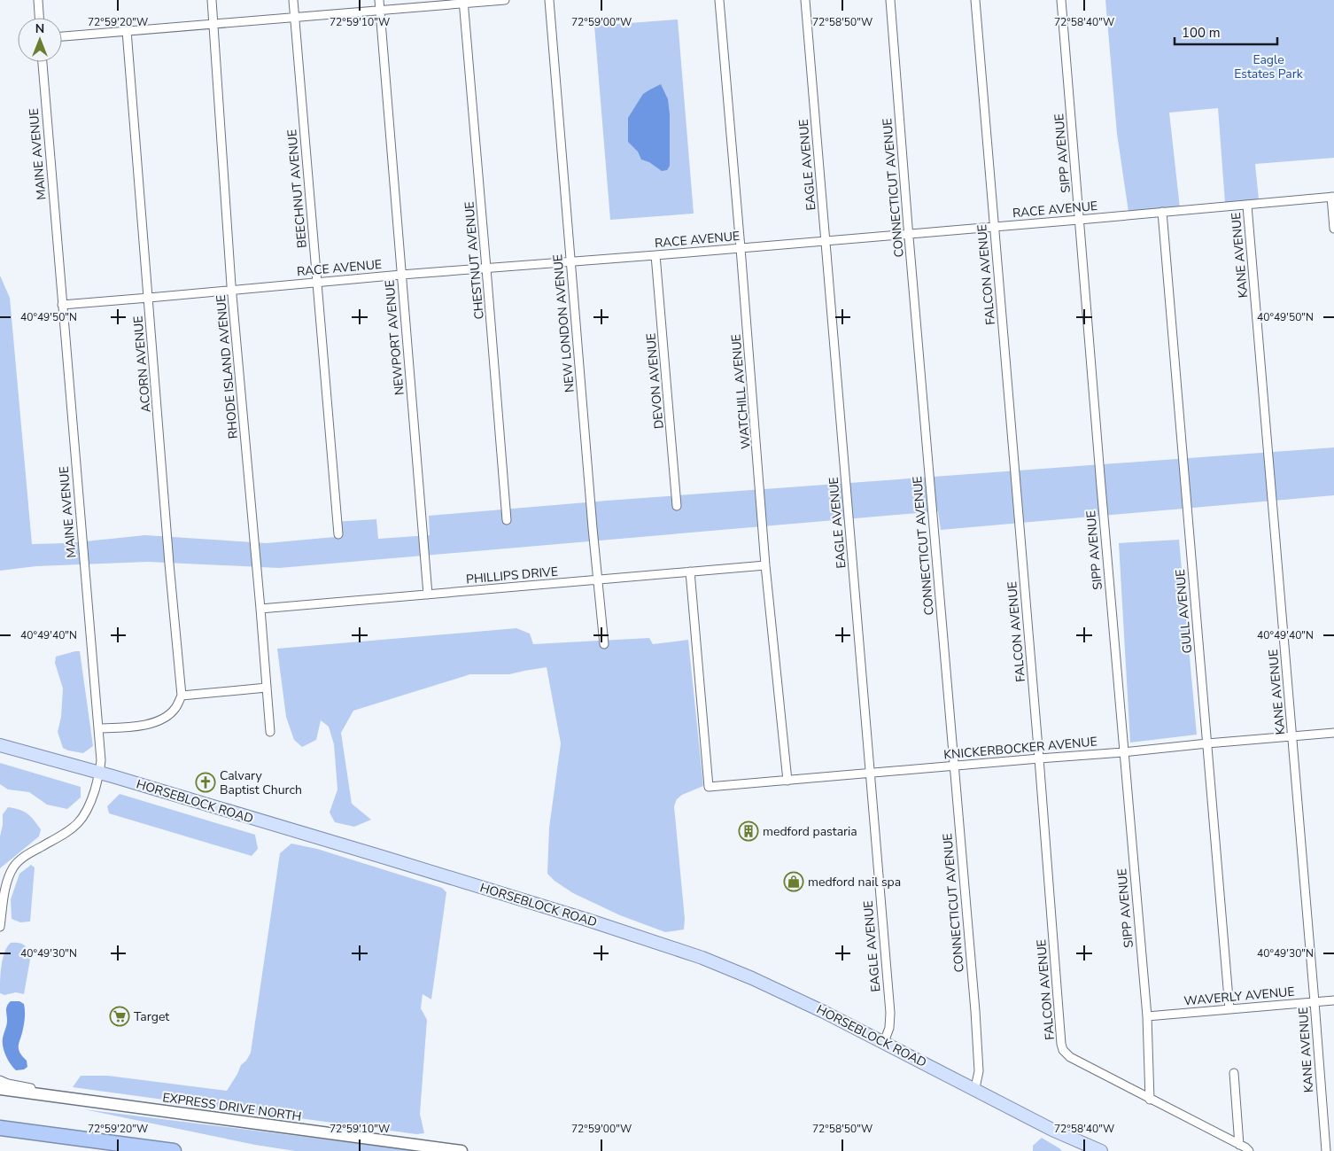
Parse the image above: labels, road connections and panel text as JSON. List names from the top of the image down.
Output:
{
  "streets": {
    "main road": ["HORSEBLOCK ROAD", "EXPRESS DRIVE NORTH"],
    "street": [
      "SIPP AVENUE",
      "MAINE AVENUE",
      "EAGLE AVENUE",
      "CONNECTICUT AVENUE",
      "BEECHNUT AVENUE",
      "RACE AVENUE",
      "KANE AVENUE",
      "CHESTNUT AVENUE",
      "FALCON AVENUE",
      "NEW LONDON AVENUE",
      "NEWPORT AVENUE",
      "ACORN AVENUE",
      "RHODE ISLAND AVENUE",
      "DEVON AVENUE",
      "WATCHILL AVENUE",
      "PHILLIPS DRIVE",
      "GULL AVENUE",
      "KNICKERBOCKER AVENUE",
      "WAVERLY AVENUE"
    ]
  },
  "crossings": [
    ["SIPP AVENUE", "RACE AVENUE"],
    ["SIPP AVENUE", "FALCON AVENUE"],
    ["SIPP AVENUE", "KNICKERBOCKER AVENUE"],
    ["SIPP AVENUE", "WAVERLY AVENUE"],
    ["MAINE AVENUE", "RACE AVENUE"],
    ["MAINE AVENUE", "HORSEBLOCK ROAD"],
    ["EAGLE AVENUE", "RACE AVENUE"],
    ["EAGLE AVENUE", "KNICKERBOCKER AVENUE"],
    ["EAGLE AVENUE", "HORSEBLOCK ROAD"],
    ["CONNECTICUT AVENUE", "RACE AVENUE"],
    ["CONNECTICUT AVENUE", "KNICKERBOCKER AVENUE"],
    ["CONNECTICUT AVENUE", "HORSEBLOCK ROAD"],
    ["BEECHNUT AVENUE", "RACE AVENUE"],
    ["RACE AVENUE", "KANE AVENUE"],
    ["RACE AVENUE", "CHESTNUT AVENUE"],
    ["RACE AVENUE", "FALCON AVENUE"],
    ["RACE AVENUE", "NEW LONDON AVENUE"],
    ["RACE AVENUE", "NEWPORT AVENUE"],
    ["RACE AVENUE", "ACORN AVENUE"],
    ["RACE AVENUE", "RHODE ISLAND AVENUE"],
    ["RACE AVENUE", "DEVON AVENUE"],
    ["RACE AVENUE", "WATCHILL AVENUE"],
    ["RACE AVENUE", "GULL AVENUE"],
    ["KANE AVENUE", "KNICKERBOCKER AVENUE"],
    ["KANE AVENUE", "WAVERLY AVENUE"],
    ["FALCON AVENUE", "KNICKERBOCKER AVENUE"],
    ["NEW LONDON AVENUE", "PHILLIPS DRIVE"],
    ["NEWPORT AVENUE", "PHILLIPS DRIVE"],
    ["RHODE ISLAND AVENUE", "PHILLIPS DRIVE"],
    ["WATCHILL AVENUE", "PHILLIPS DRIVE"],
    ["WATCHILL AVENUE", "KNICKERBOCKER AVENUE"],
    ["PHILLIPS DRIVE", "KNICKERBOCKER AVENUE"],
    ["GULL AVENUE", "KNICKERBOCKER AVENUE"],
    ["GULL AVENUE", "WAVERLY AVENUE"]
  ],
  "parks": ["Eagle Estates Park"],
  "places": {
    "church": ["Calvary Baptist Church"],
    "building": ["medford pastaria"],
    "shop": ["medford nail spa"],
    "supermarket": ["Target"]
  },
  "scale_bar": "100 m",
  "north": "top",
  "coordinates": [
    "72°59'20\"W",
    "72°59'10\"W",
    "72°59'00\"W",
    "72°58'50\"W",
    "72°58'40\"W",
    "40°49'50\"N",
    "40°49'40\"N",
    "40°49'30\"N"
  ]
}
